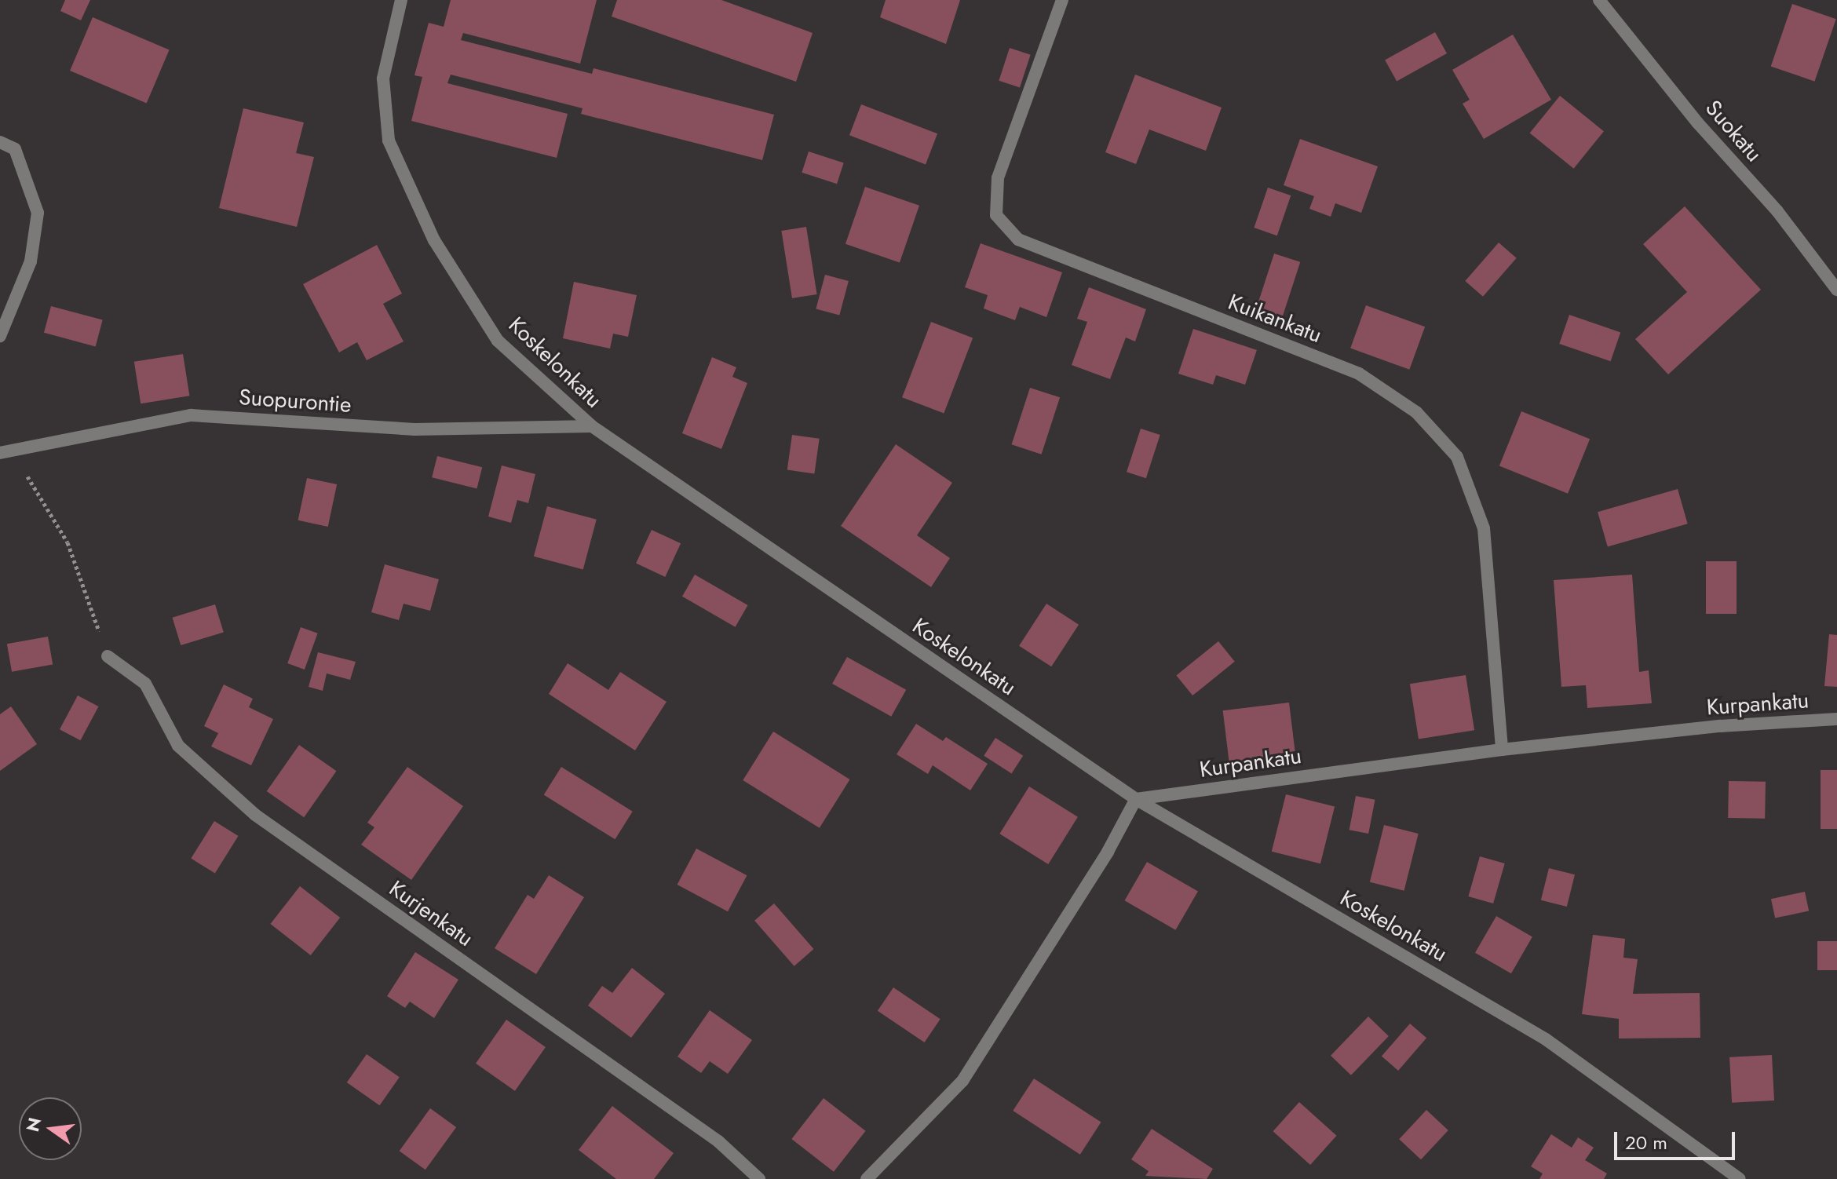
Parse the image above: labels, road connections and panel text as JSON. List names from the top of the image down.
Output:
{
  "streets": {
    "street": [
      "Suokatu",
      "Kuikankatu",
      "Koskelonkatu",
      "Suopurontie",
      "Kurpankatu",
      "Kurjenkatu"
    ]
  },
  "crossings": [
    ["Kuikankatu", "Kurpankatu"],
    ["Koskelonkatu", "Suopurontie"],
    ["Koskelonkatu", "Kurpankatu"]
  ],
  "scale_bar": "20 m",
  "north": "left"
}
